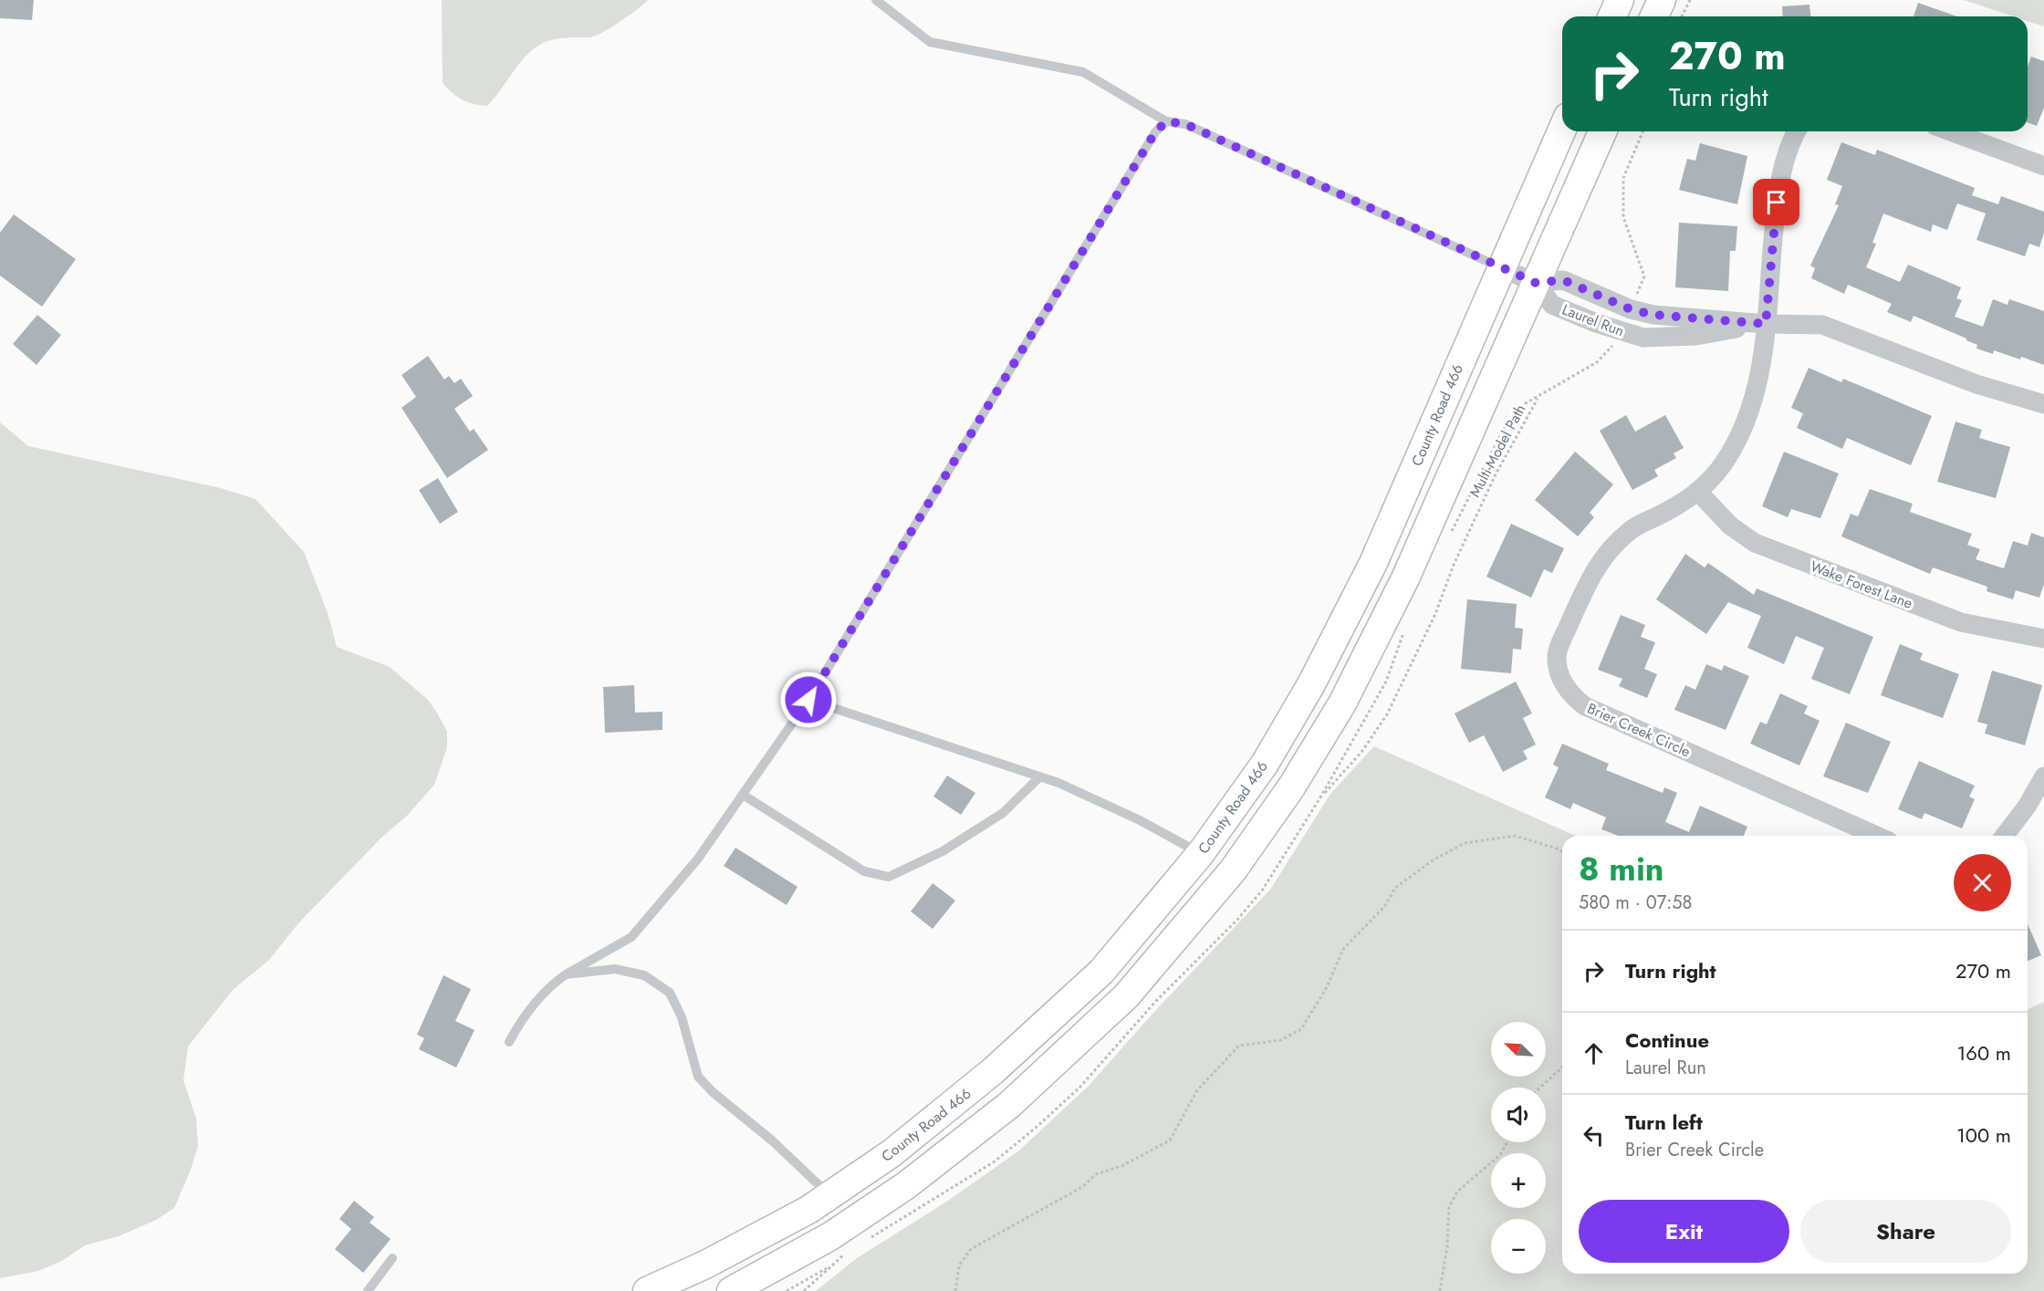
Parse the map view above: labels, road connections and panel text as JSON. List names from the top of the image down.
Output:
{
  "streets": {
    "main road": ["County Road 466"],
    "street": ["Laurel Run", "Wake Forest Lane", "Brier Creek Circle"],
    "path": ["Multi-Model Path"]
  },
  "crossings": [
    ["Laurel Run", "Multi-Model Path"],
    ["Laurel Run", "Brier Creek Circle"],
    ["Wake Forest Lane", "Brier Creek Circle"]
  ],
  "north": "top left",
  "page": {
    "turn": ["270 m", "Turn right"],
    "heading": ["8 min", "580 m · 07:58"],
    "list": [
      {
        "name": "Turn right",
        "value": "270 m"
      },
      {
        "name": "Continue",
        "note": "Laurel Run",
        "value": "160 m"
      },
      {
        "name": "Turn left",
        "note": "Brier Creek Circle",
        "value": "100 m"
      }
    ],
    "map_buttons": ["+", "−"],
    "buttons": ["Exit", "Share"]
  }
}
